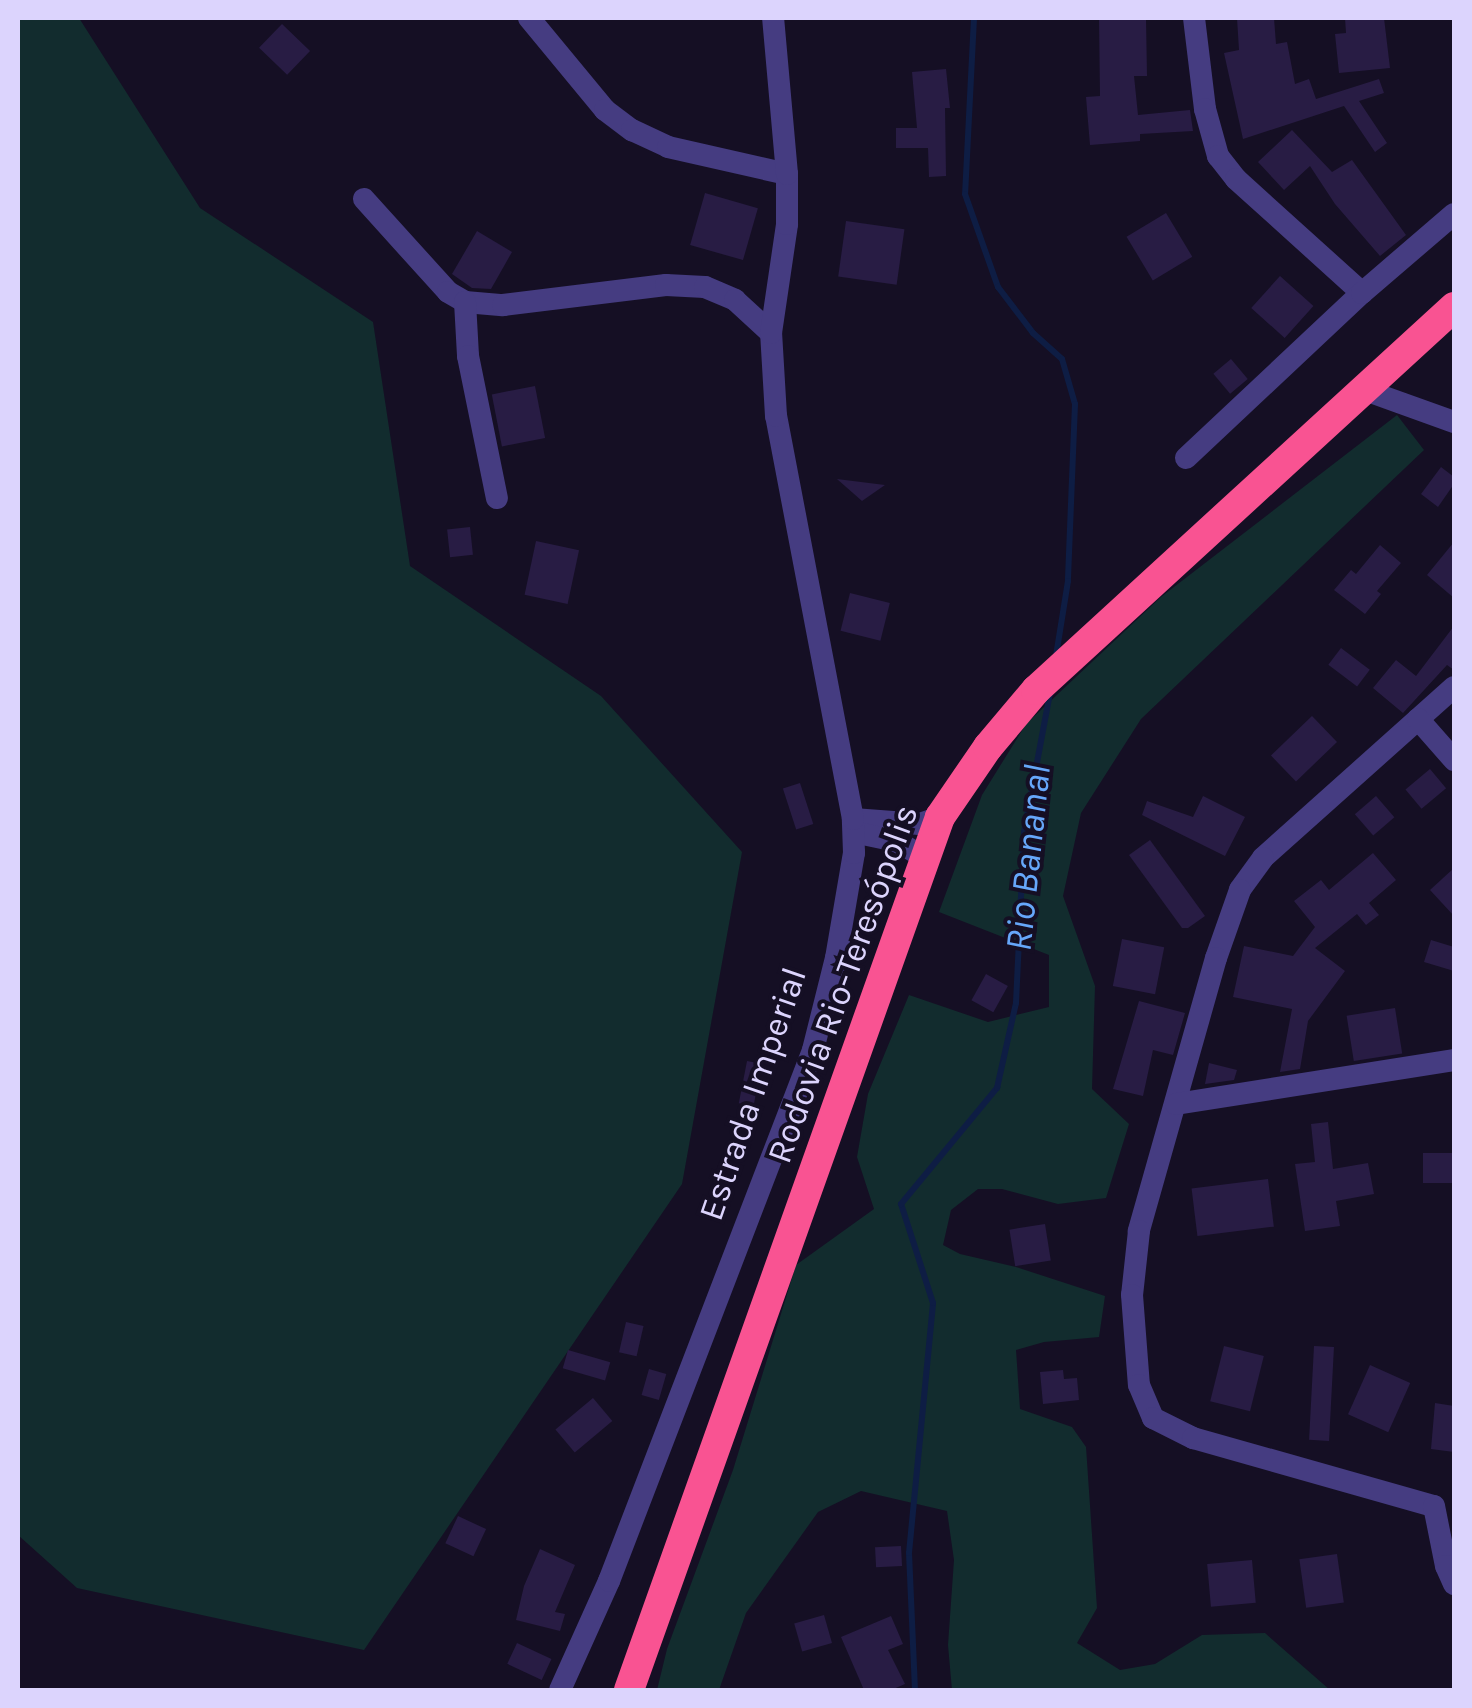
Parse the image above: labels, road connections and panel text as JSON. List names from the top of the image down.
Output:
{
  "streets": {
    "highway": ["Rodovia Rio-Teresópolis"],
    "street": ["Estrada Imperial"]
  },
  "water": ["Rio Bananal"]
}
